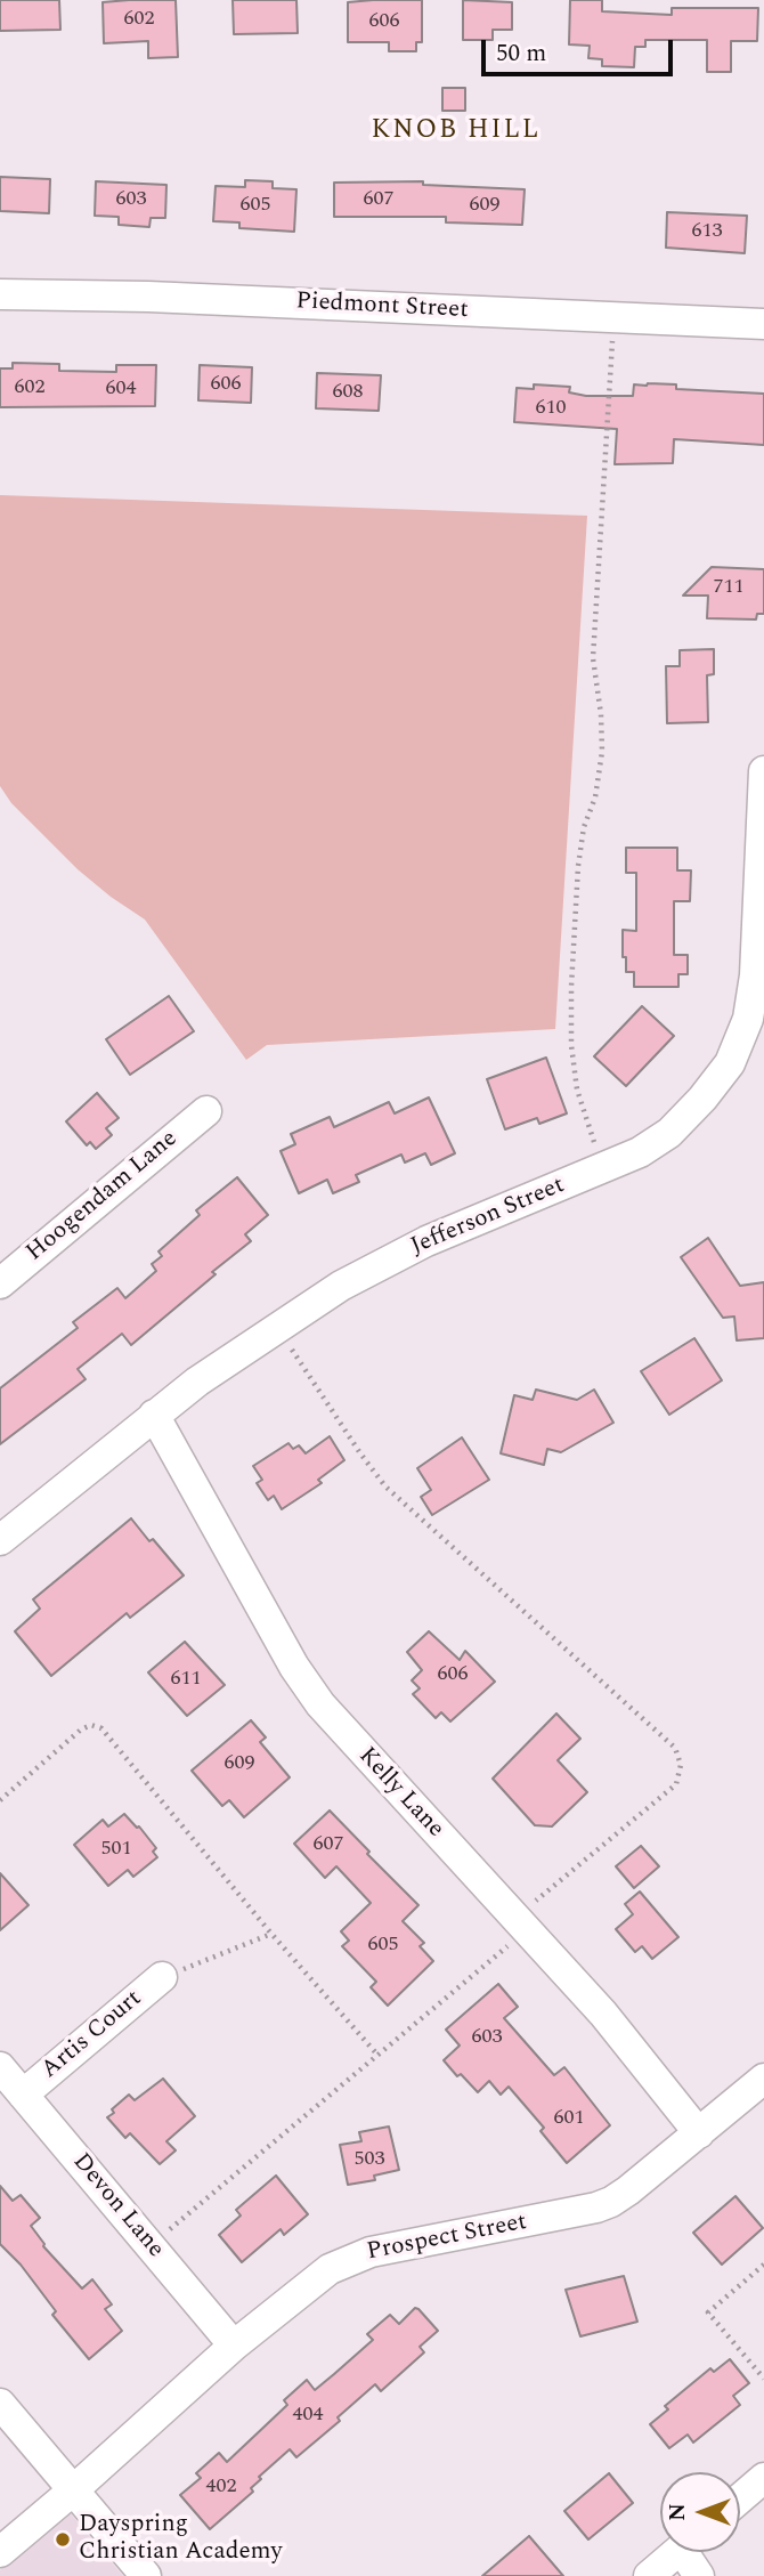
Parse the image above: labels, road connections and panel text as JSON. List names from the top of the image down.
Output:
{
  "streets": {
    "street": [
      "Piedmont Street",
      "Hoogendam Lane",
      "Jefferson Street",
      "Kelly Lane",
      "Artis Court",
      "Devon Lane",
      "Prospect Street"
    ]
  },
  "crossings": [
    ["Jefferson Street", "Kelly Lane"],
    ["Kelly Lane", "Prospect Street"],
    ["Artis Court", "Devon Lane"],
    ["Devon Lane", "Prospect Street"]
  ],
  "districts": ["KNOB HILL"],
  "places": ["Dayspring Christian Academy"],
  "house_numbers": [
    "602",
    "606",
    "603",
    "607",
    "605",
    "609",
    "613",
    "606",
    "602",
    "604",
    "608",
    "610",
    "711",
    "606",
    "611",
    "609",
    "607",
    "501",
    "605",
    "603",
    "601",
    "503",
    "404",
    "402"
  ],
  "scale_bar": "50 m",
  "north": "left"
}
